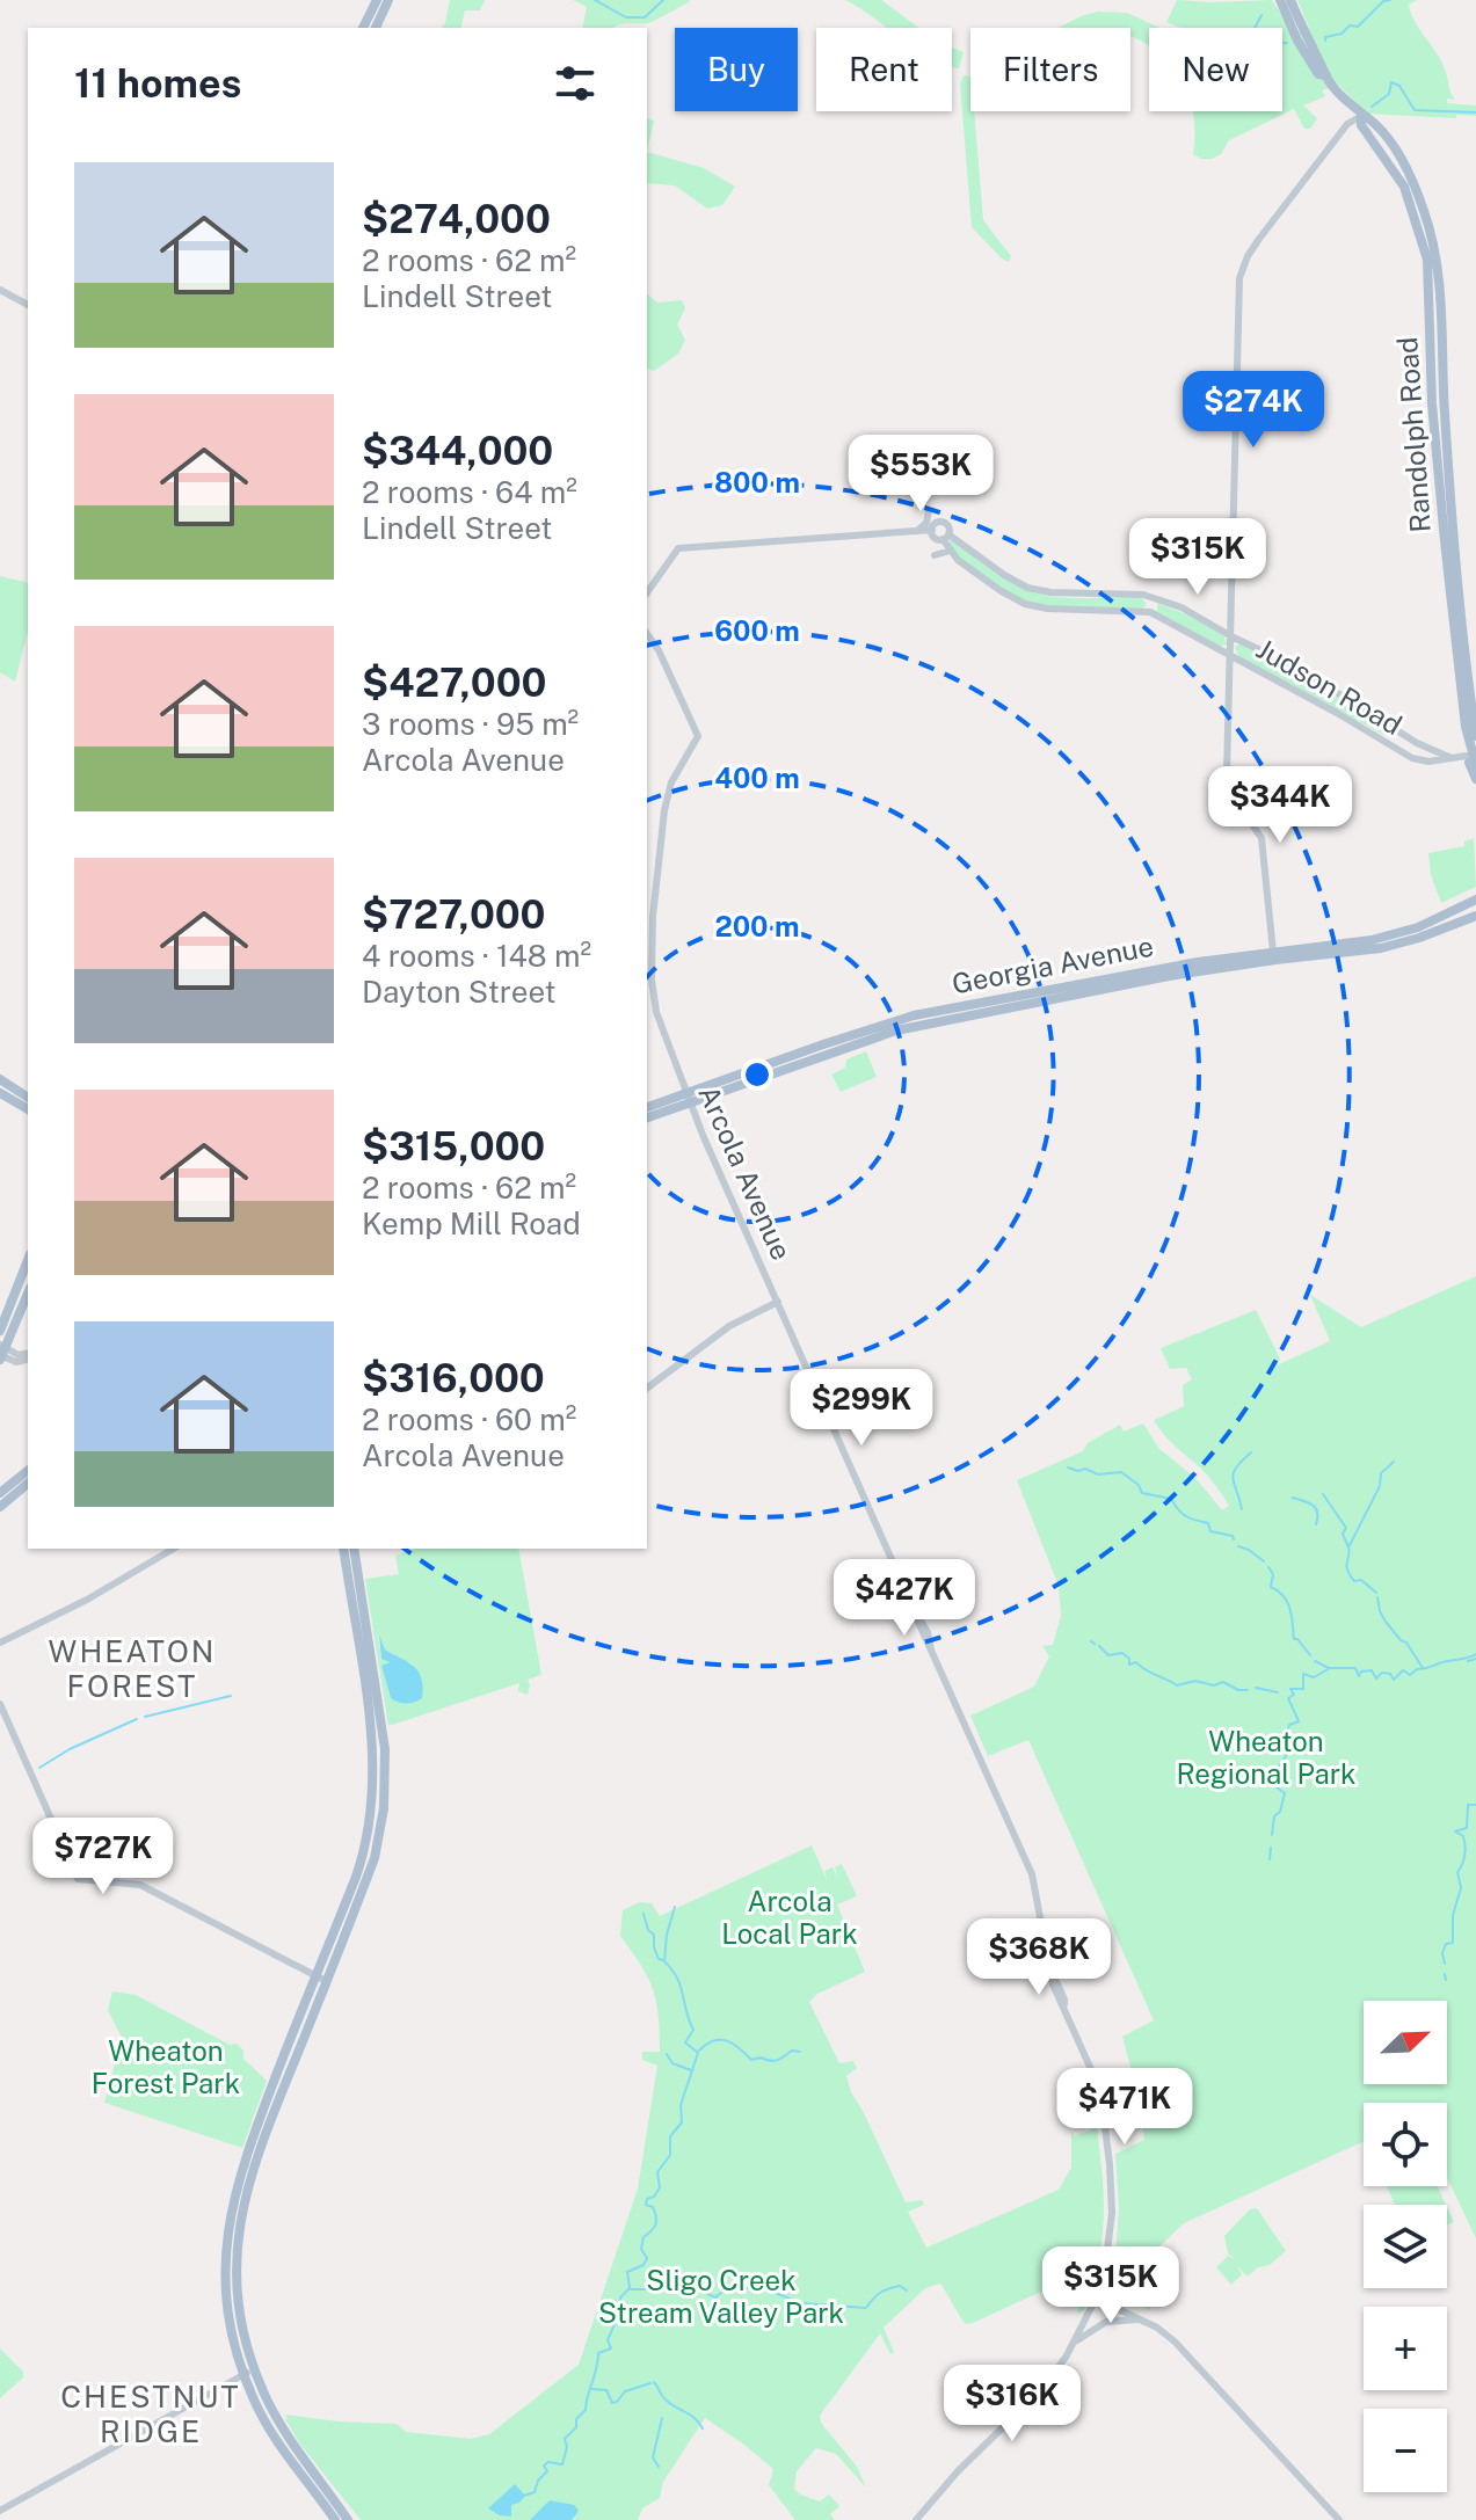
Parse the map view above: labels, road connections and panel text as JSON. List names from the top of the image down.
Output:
{
  "streets": {
    "main road": ["Randolph Road", "Georgia Avenue"],
    "street": ["Judson Road", "Arcola Avenue"]
  },
  "crossings": [
    ["Georgia Avenue", "Arcola Avenue"]
  ],
  "districts": ["WHEATON FOREST", "CHESTNUT RIDGE"],
  "parks": [
    "Wheaton Regional Park",
    "Arcola Local Park",
    "Wheaton Forest Park",
    "Sligo Creek Stream Valley Park"
  ],
  "north": "top right",
  "page": {
    "chip": [
      "Buy",
      "Rent",
      "Filters",
      "New"
    ],
    "heading": "11 homes",
    "list": [
      {
        "name": "$274,000",
        "note": "2 rooms · 62 m² · Lindell Street"
      },
      {
        "name": "$344,000",
        "note": "2 rooms · 64 m² · Lindell Street"
      },
      {
        "name": "$427,000",
        "note": "3 rooms · 95 m² · Arcola Avenue"
      },
      {
        "name": "$727,000",
        "note": "4 rooms · 148 m² · Dayton Street"
      },
      {
        "name": "$315,000",
        "note": "2 rooms · 62 m² · Kemp Mill Road"
      },
      {
        "name": "$316,000",
        "note": "2 rooms · 60 m² · Arcola Avenue"
      }
    ],
    "price": [
      "$274K",
      "$553K",
      "$315K",
      "$344K",
      "$299K",
      "$427K",
      "$727K",
      "$368K",
      "$471K",
      "$315K",
      "$316K"
    ],
    "map_buttons": ["+", "−"]
  },
  "rings": [
    "800 m",
    "600 m",
    "400 m",
    "200 m"
  ]
}
